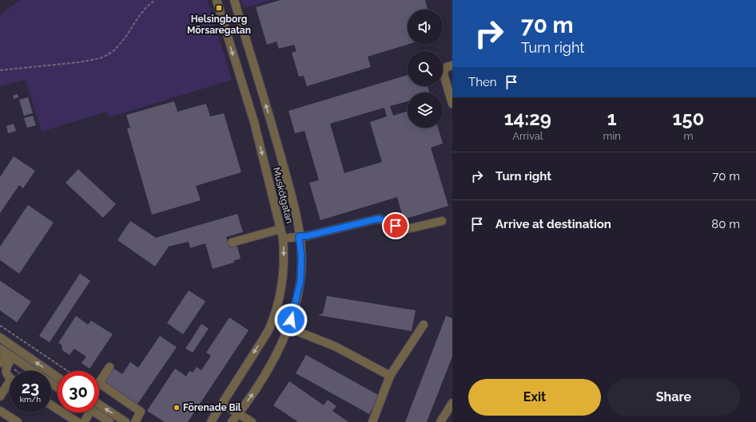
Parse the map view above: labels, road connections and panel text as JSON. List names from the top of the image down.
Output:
{
  "streets": {
    "street": ["Muskötgatan"]
  },
  "places": {
    "transit": ["Helsingborg Mörsaregatan"],
    "other": ["Förenade Bil"]
  },
  "page": {
    "turn": ["70 m", "Turn right"],
    "then": "Then",
    "eta": [
      "14:29",
      "Arrival",
      "1",
      "min",
      "150",
      "m"
    ],
    "list": [
      {
        "name": "Turn right",
        "value": "70 m"
      },
      {
        "name": "Arrive at destination",
        "value": "80 m"
      }
    ],
    "speed": "23 km/h",
    "limit": "30",
    "buttons": ["Exit", "Share"]
  }
}
